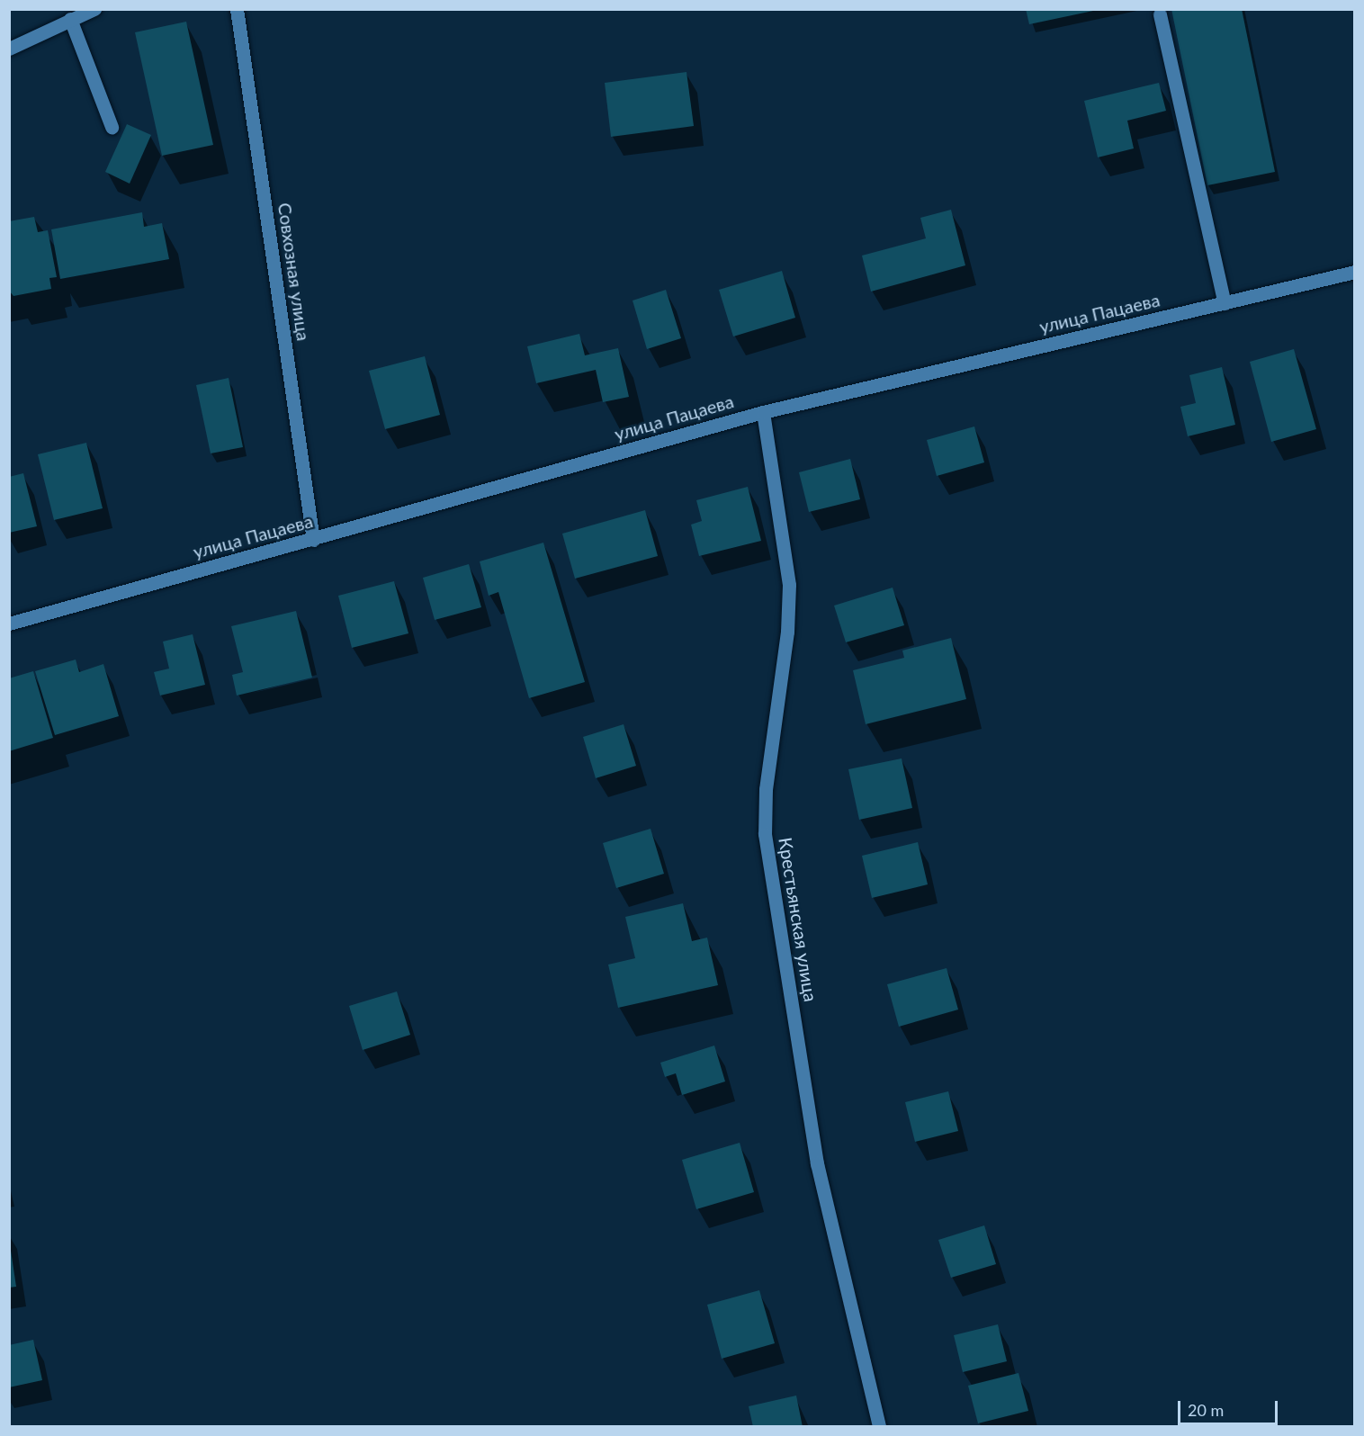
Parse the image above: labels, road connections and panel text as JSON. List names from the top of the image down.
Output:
{
  "streets": {
    "street": ["Совхозная улица", "улица Пацаева", "Крестьянская улица"]
  },
  "crossings": [
    ["Совхозная улица", "улица Пацаева"],
    ["улица Пацаева", "Крестьянская улица"]
  ],
  "scale_bar": "20 m"
}
